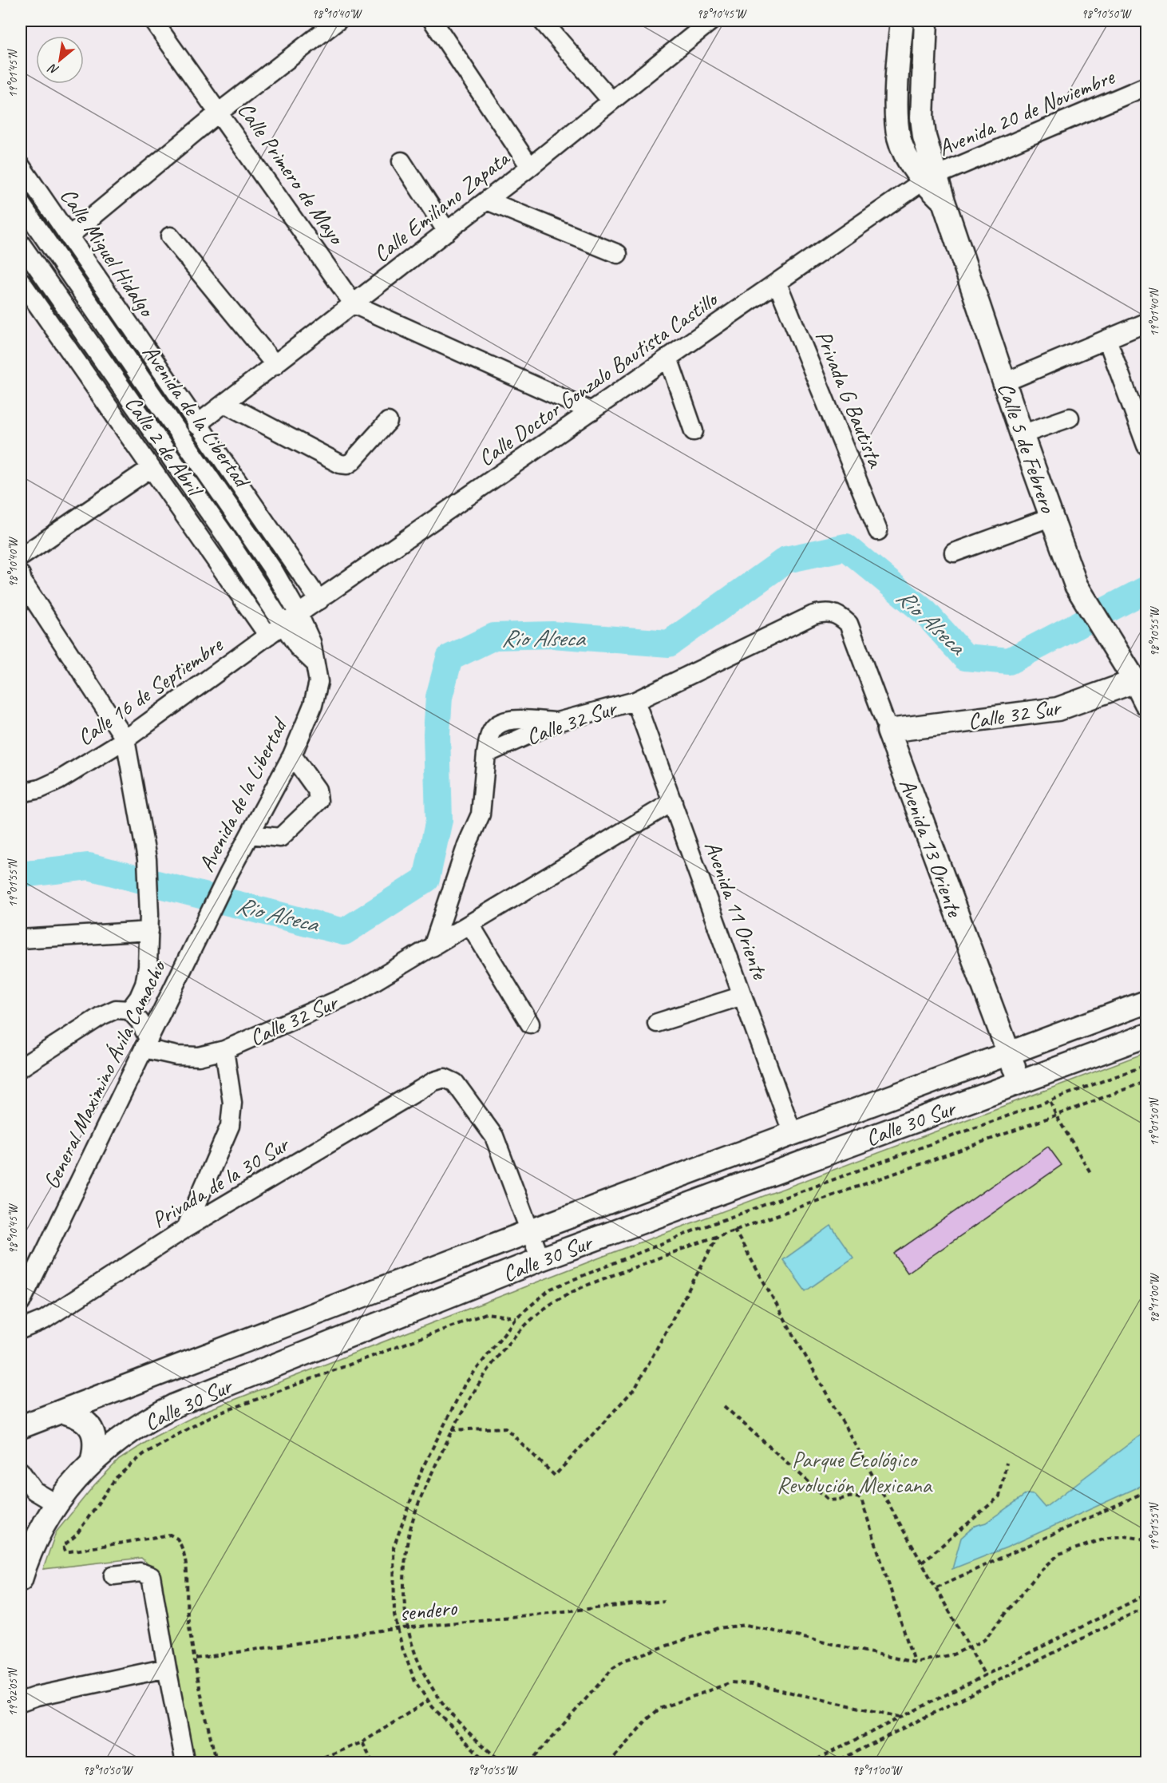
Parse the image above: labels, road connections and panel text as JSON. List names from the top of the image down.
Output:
{
  "streets": {
    "main road": [
      "Calle 5 de Febrero",
      "Calle 32 Sur",
      "Avenida 13 Oriente",
      "Calle 30 Sur"
    ],
    "street": [
      "Avenida 20 de Noviembre",
      "Calle Primero de Mayo",
      "Calle Emiliano Zapata",
      "Calle Miguel Hidalgo",
      "Calle Doctor Gonzalo Bautista Castillo",
      "Privada G Bautista",
      "Avenida de la Libertad",
      "Calle 2 de Abril",
      "Calle 16 de Septiembre",
      "Avenida 11 Oriente",
      "General Maximino Ávila Camacho",
      "Privada de la 30 Sur"
    ],
    "path": ["sendero"]
  },
  "crossings": [
    ["Avenida 20 de Noviembre", "Calle Doctor Gonzalo Bautista Castillo"],
    ["Avenida 20 de Noviembre", "Calle 5 de Febrero"],
    ["Calle Primero de Mayo", "Calle Emiliano Zapata"],
    ["Calle Emiliano Zapata", "Calle Miguel Hidalgo"],
    ["Calle Miguel Hidalgo", "Calle Doctor Gonzalo Bautista Castillo"],
    ["Calle Doctor Gonzalo Bautista Castillo", "Privada G Bautista"],
    ["Calle Doctor Gonzalo Bautista Castillo", "Avenida de la Libertad"],
    ["Calle Doctor Gonzalo Bautista Castillo", "Calle 5 de Febrero"],
    ["Calle Doctor Gonzalo Bautista Castillo", "Calle 16 de Septiembre"],
    ["Avenida de la Libertad", "Calle 16 de Septiembre"],
    ["Avenida de la Libertad", "General Maximino Ávila Camacho"],
    ["Calle 2 de Abril", "Calle 16 de Septiembre"],
    ["Calle 5 de Febrero", "Calle 32 Sur"],
    ["Calle 32 Sur", "Avenida 13 Oriente"],
    ["Calle 32 Sur", "Avenida 11 Oriente"],
    ["Calle 32 Sur", "General Maximino Ávila Camacho"],
    ["Avenida 13 Oriente", "Calle 30 Sur"],
    ["Avenida 11 Oriente", "Calle 30 Sur"],
    ["Calle 30 Sur", "Privada de la 30 Sur"]
  ],
  "water": ["Rio Alseca"],
  "parks": ["Parque Ecológico Revolución Mexicana"],
  "north": "bottom left",
  "coordinates": [
    "98°10'40\"W",
    "98°10'45\"W",
    "98°10'50\"W",
    "19°01'45\"N",
    "19°01'40\"N",
    "98°10'55\"W",
    "19°01'55\"N",
    "19°01'50\"N",
    "98°11'00\"W",
    "19°02'05\"N"
  ]
}
